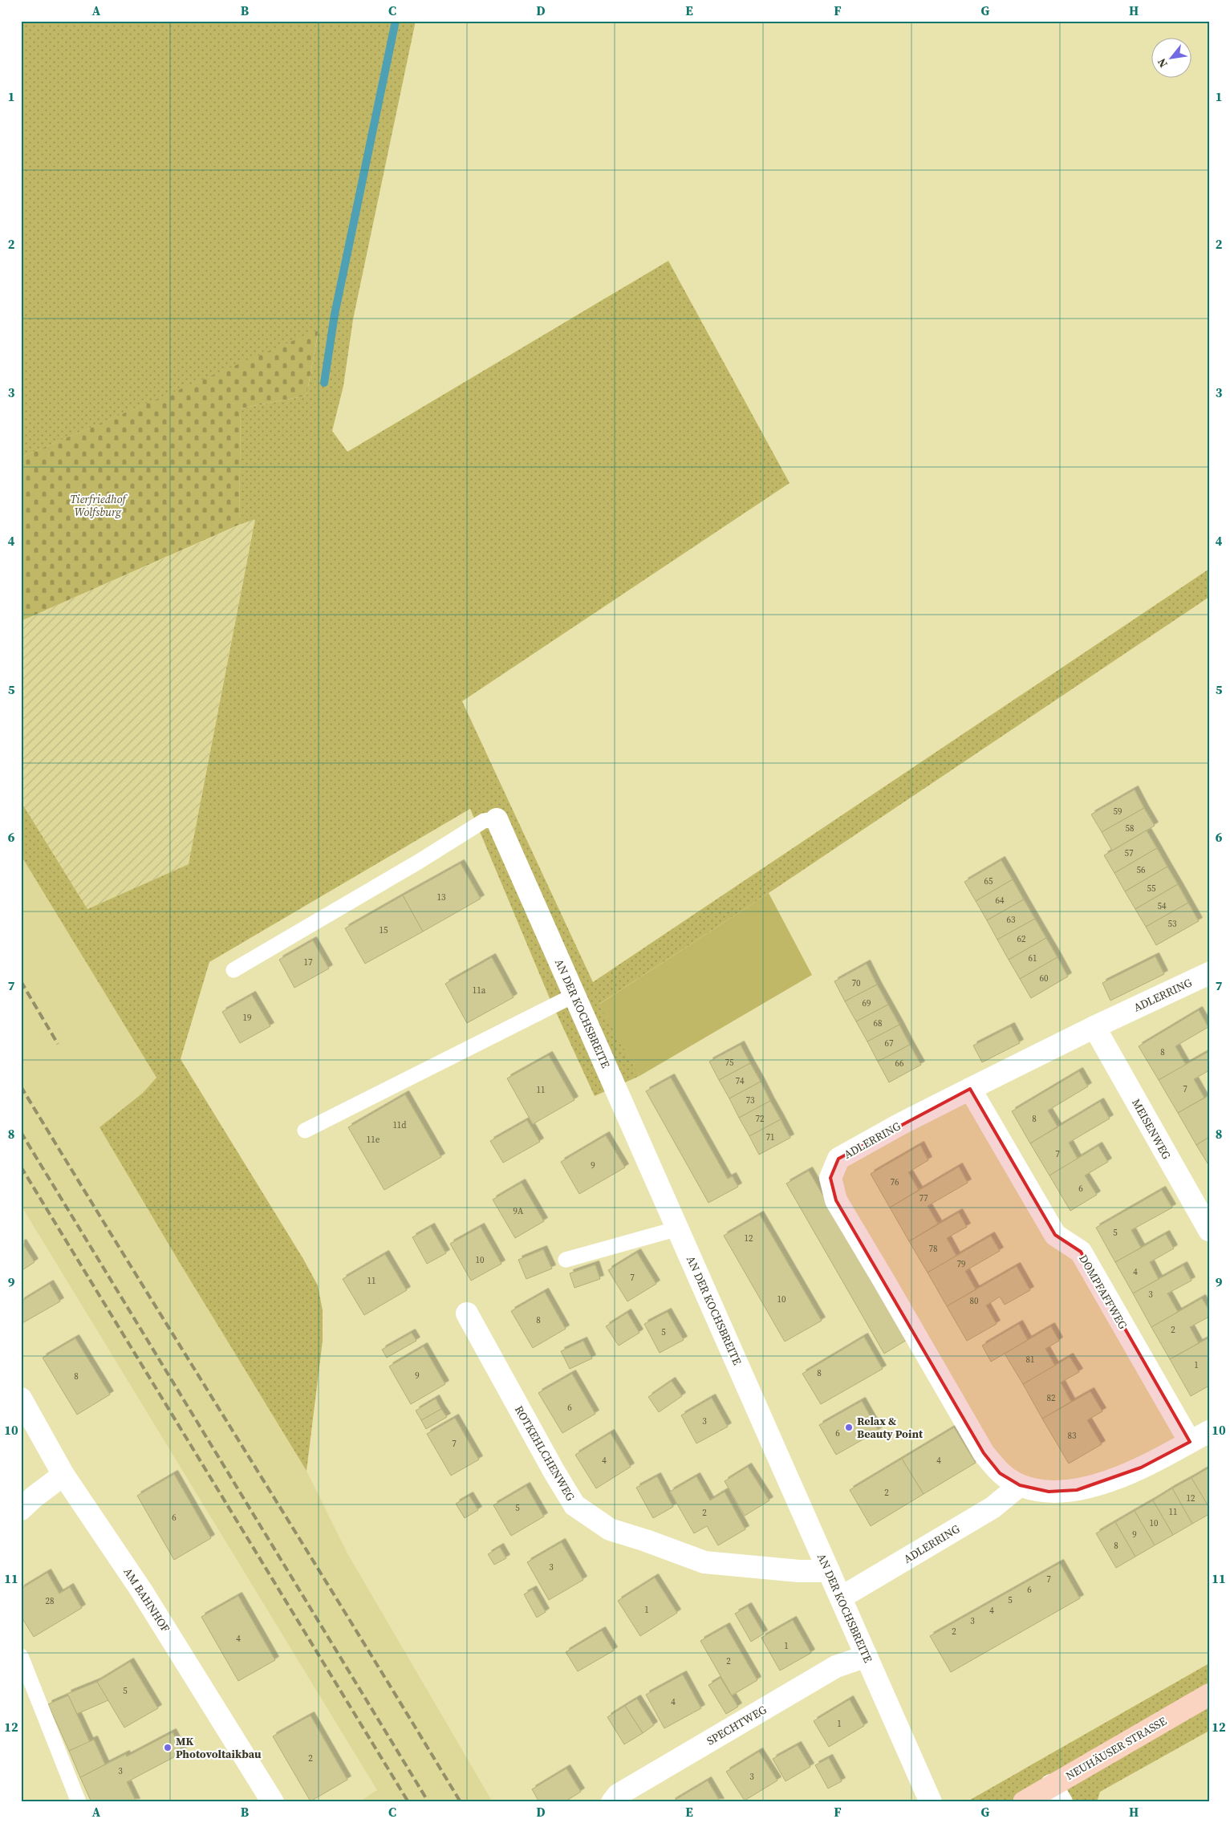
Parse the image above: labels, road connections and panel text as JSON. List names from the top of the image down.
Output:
{
  "streets": {
    "main road": ["NEUHÄUSER STRASSE"],
    "street": [
      "ADLERRING",
      "AN DER KOCHSBREITE",
      "MEISENWEG",
      "DOMPFAFFWEG",
      "ROTKEHLCHENWEG",
      "AM BAHNHOF",
      "SPECHTWEG"
    ]
  },
  "crossings": [
    ["ADLERRING", "AN DER KOCHSBREITE"],
    ["ADLERRING", "MEISENWEG"],
    ["ADLERRING", "DOMPFAFFWEG"],
    ["AN DER KOCHSBREITE", "ROTKEHLCHENWEG"],
    ["AN DER KOCHSBREITE", "SPECHTWEG"]
  ],
  "parks": ["Tierfriedhof Wolfsburg"],
  "places": ["Relax & Beauty Point", "MK Photovoltaikbau"],
  "house_numbers": [
    "59",
    "58",
    "57",
    "56",
    "65",
    "55",
    "13",
    "64",
    "54",
    "63",
    "53",
    "15",
    "62",
    "61",
    "17",
    "60",
    "70",
    "11a",
    "69",
    "19",
    "68",
    "67",
    "8",
    "75",
    "66",
    "74",
    "7",
    "11",
    "73",
    "72",
    "8",
    "11d",
    "71",
    "11e",
    "7",
    "9",
    "76",
    "6",
    "77",
    "9A",
    "5",
    "12",
    "78",
    "10",
    "79",
    "4",
    "7",
    "11",
    "3",
    "10",
    "80",
    "8",
    "2",
    "5",
    "81",
    "1",
    "8",
    "9",
    "8",
    "82",
    "6",
    "3",
    "6",
    "83",
    "7",
    "4",
    "4",
    "2",
    "12",
    "5",
    "11",
    "2",
    "6",
    "10",
    "9",
    "8",
    "3",
    "7",
    "6",
    "5",
    "28",
    "1",
    "4",
    "3",
    "2",
    "4",
    "1",
    "2",
    "5",
    "4",
    "1",
    "2",
    "3",
    "3"
  ],
  "north": "bottom left",
  "grid": {
    "columns": [
      "A",
      "B",
      "C",
      "D",
      "E",
      "F",
      "G",
      "H"
    ],
    "rows": [
      "1",
      "2",
      "3",
      "4",
      "5",
      "6",
      "7",
      "8",
      "9",
      "10",
      "11",
      "12"
    ]
  }
}
